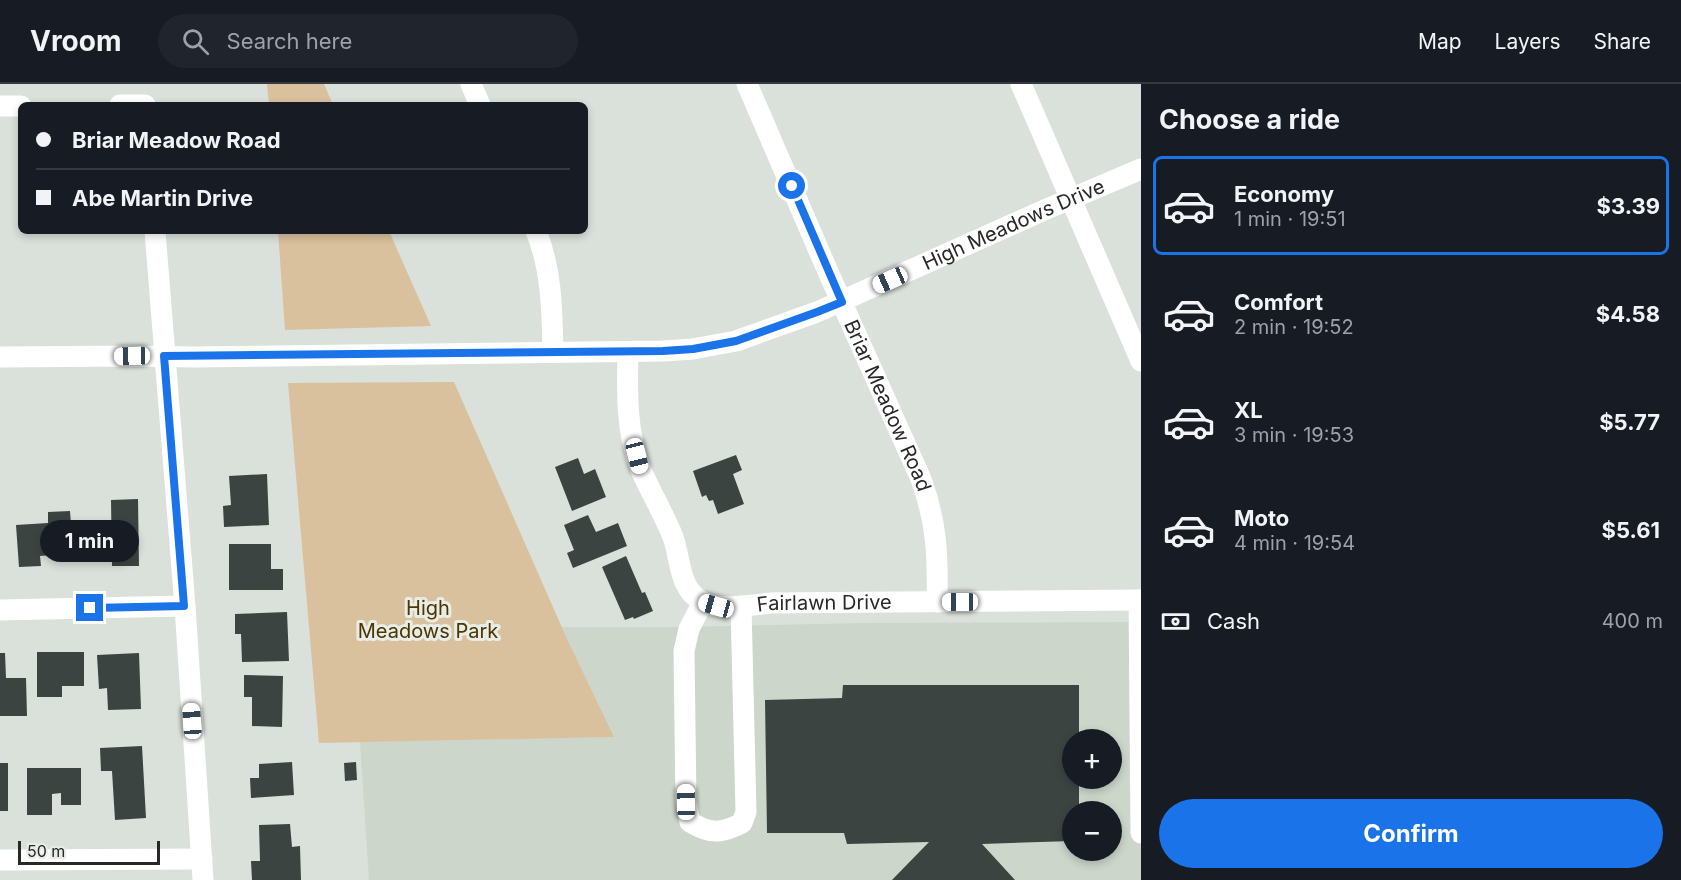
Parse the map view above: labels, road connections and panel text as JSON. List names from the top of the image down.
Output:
{
  "streets": {
    "street": ["High Meadows Drive", "Briar Meadow Road", "Fairlawn Drive"]
  },
  "crossings": [
    ["High Meadows Drive", "Briar Meadow Road"],
    ["Briar Meadow Road", "Fairlawn Drive"]
  ],
  "parks": ["High Meadows Park"],
  "scale_bar": "50 m",
  "page": {
    "header": "Vroom",
    "search": "Search here",
    "nav": ["Map", "Layers", "Share"],
    "heading": "Choose a ride",
    "banner": ["Briar Meadow Road", "Abe Martin Drive"],
    "list": [
      {
        "name": "Economy",
        "note": "1 min · 19:51",
        "value": "$3.39"
      },
      {
        "name": "Comfort",
        "note": "2 min · 19:52",
        "value": "$4.58"
      },
      {
        "name": "XL",
        "note": "3 min · 19:53",
        "value": "$5.77"
      },
      {
        "name": "Moto",
        "note": "4 min · 19:54",
        "value": "$5.61"
      }
    ],
    "bubble": "1 min",
    "pay": ["Cash", "400 m"],
    "map_buttons": ["+", "−"],
    "buttons": "Confirm",
    "scale": "50 m"
  }
}
